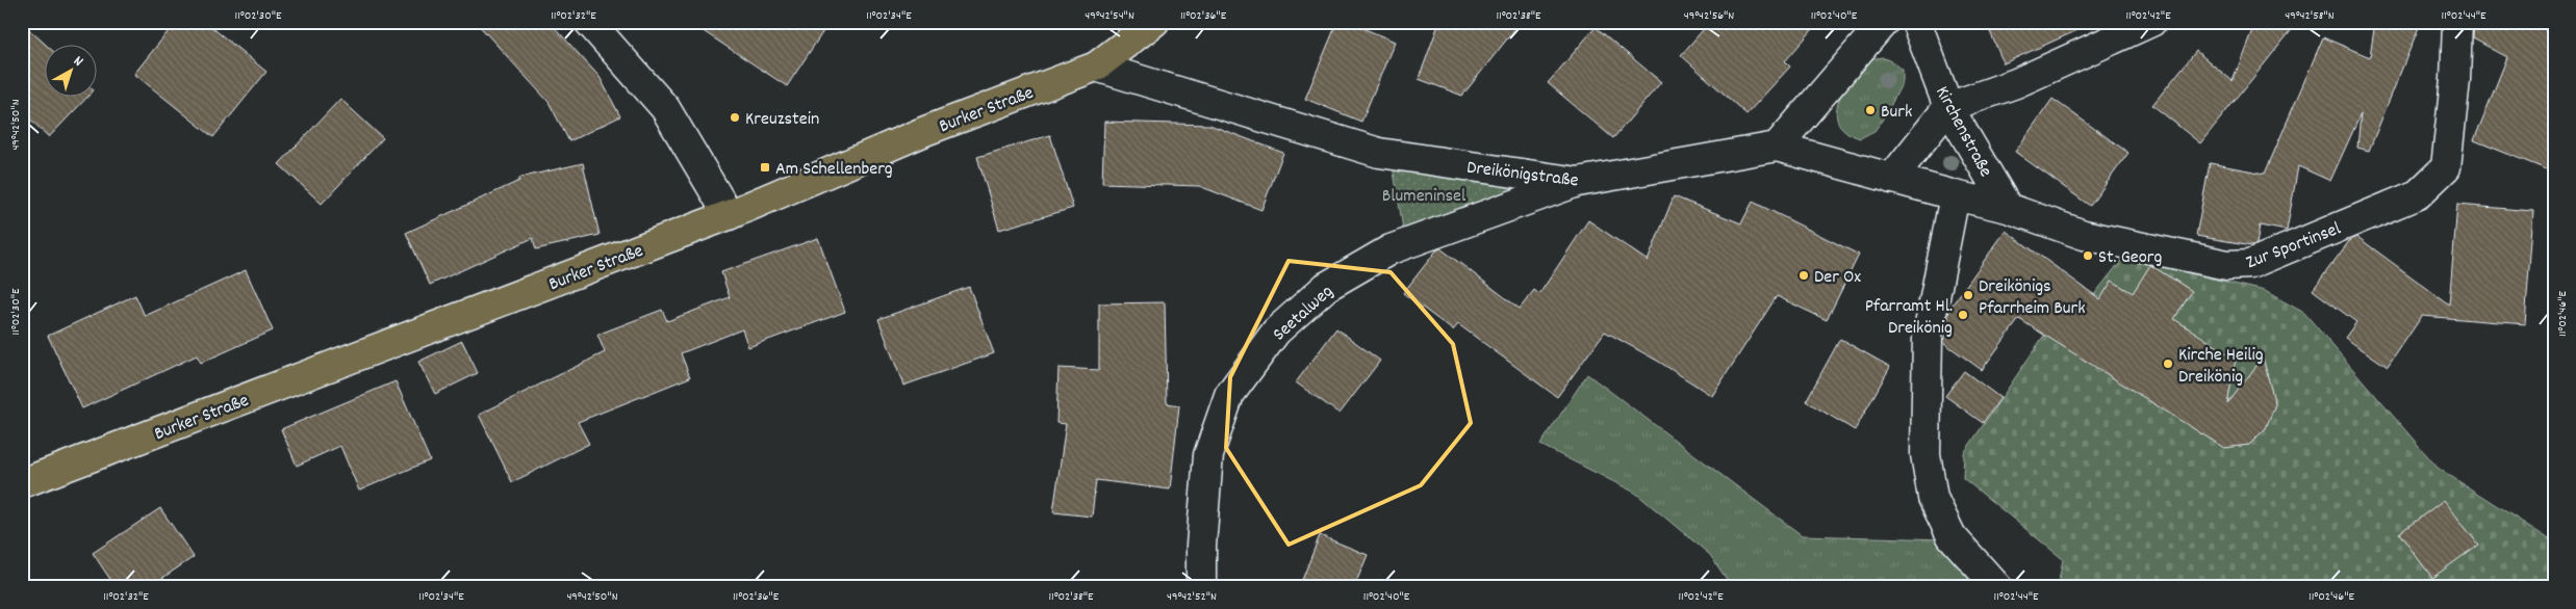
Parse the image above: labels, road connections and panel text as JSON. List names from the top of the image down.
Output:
{
  "streets": {
    "main road": ["Burker Straße"],
    "street": [
      "Kirchenstraße",
      "Dreikönigstraße",
      "Zur Sportinsel",
      "Seetalweg"
    ]
  },
  "crossings": [
    ["Burker Straße", "Dreikönigstraße"],
    ["Kirchenstraße", "Zur Sportinsel"],
    ["Dreikönigstraße", "Zur Sportinsel"],
    ["Dreikönigstraße", "Seetalweg"]
  ],
  "parks": ["Blumeninsel"],
  "places": {
    "other": [
      "Burk",
      "Kreuzstein",
      "St. Georg",
      "Der Ox",
      "Dreikönigs Pfarrheim Burk",
      "Pfarramt Hl. Dreikönig",
      "Kirche Heilig Dreikönig"
    ],
    "transit": ["Am Schellenberg"]
  },
  "north": "top right",
  "coordinates": [
    "11°02'30\"E",
    "11°02'32\"E",
    "11°02'34\"E",
    "49°42'54\"N",
    "11°02'36\"E",
    "11°02'38\"E",
    "49°42'56\"N",
    "11°02'40\"E",
    "11°02'42\"E",
    "49°42'58\"N",
    "11°02'44\"E",
    "49°42'50\"N",
    "11°02'46\"E",
    "49°42'52\"N"
  ]
}
